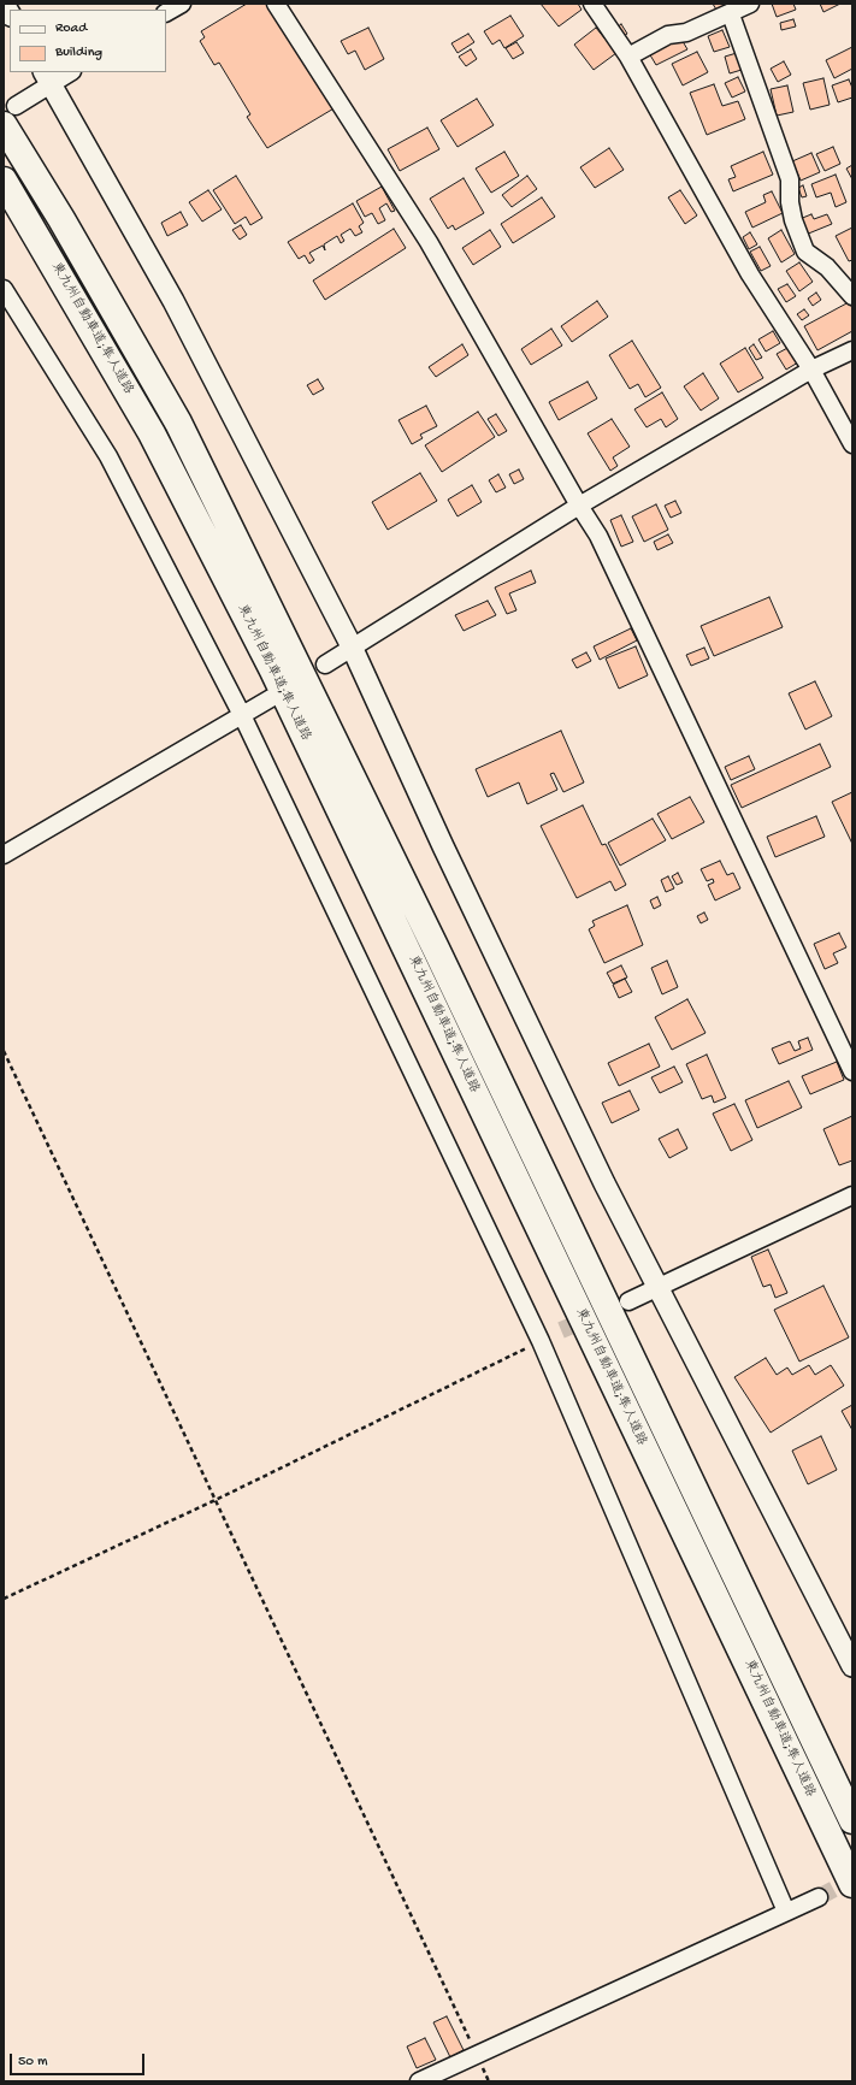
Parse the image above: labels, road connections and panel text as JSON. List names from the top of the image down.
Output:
{
  "streets": {
    "highway": ["東九州自動車道;隼人道路"]
  },
  "legend": ["Road", "Building"],
  "scale_bar": "50 m"
}
